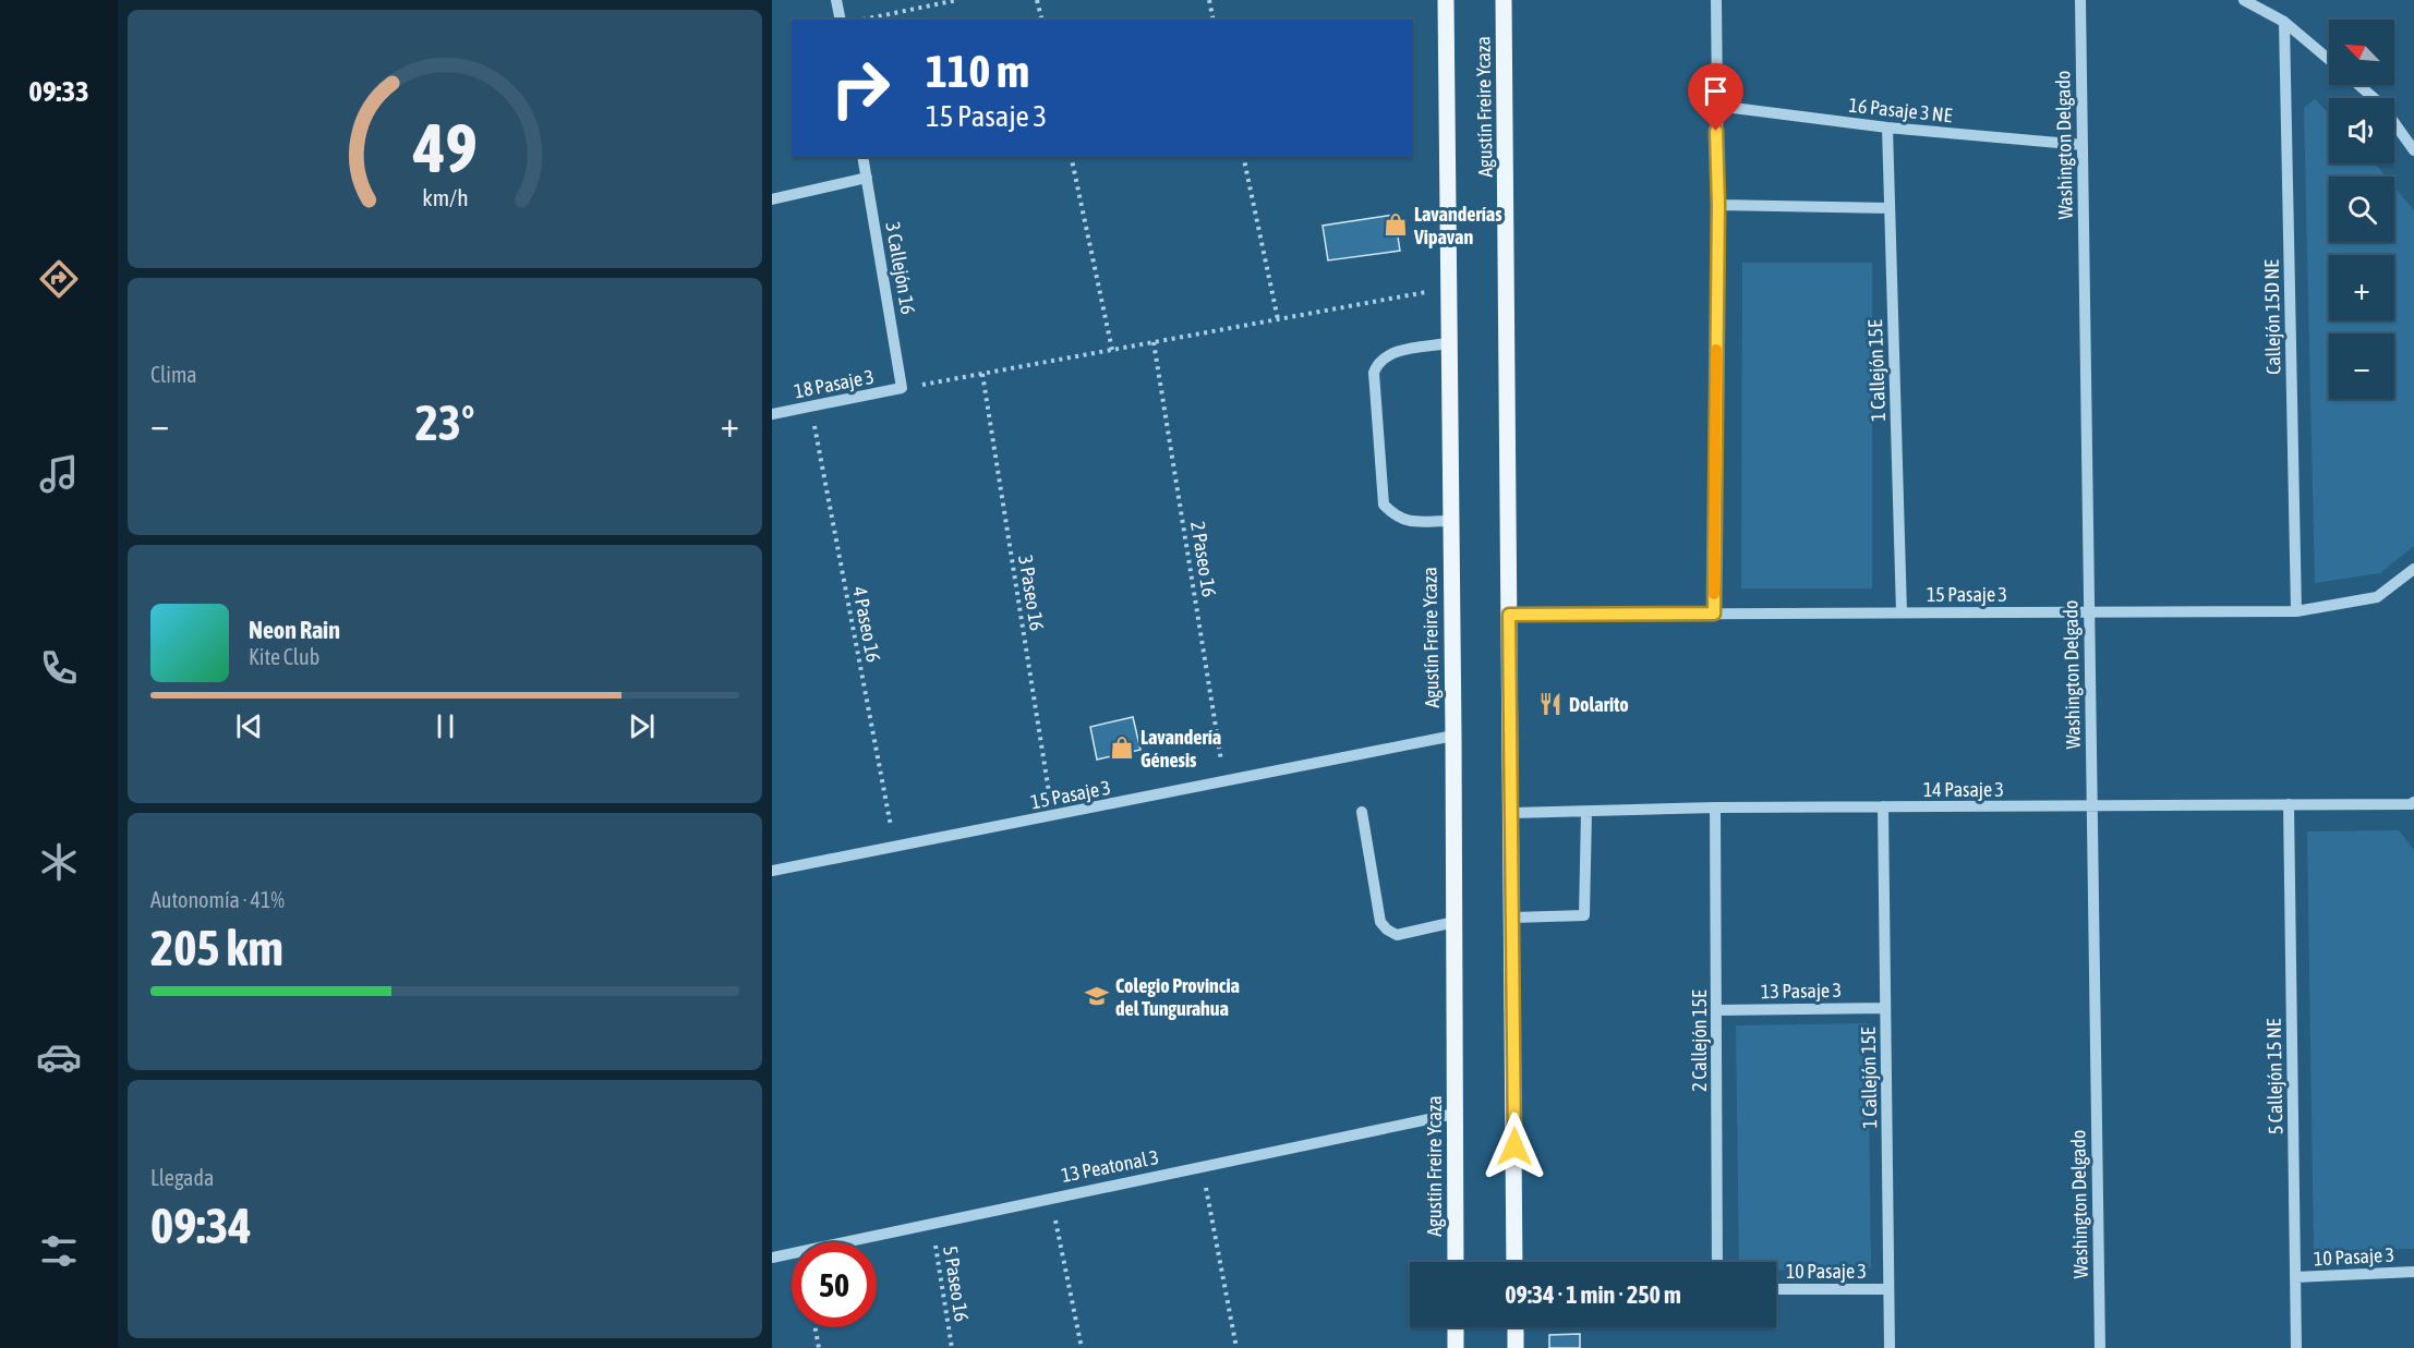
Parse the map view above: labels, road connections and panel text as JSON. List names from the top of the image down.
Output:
{
  "streets": {
    "main road": ["Agustín Freire Ycaza"],
    "street": [
      "16 Pasaje 3 NE",
      "Washington Delgado",
      "3 Callejón 16",
      "Callejón 15D NE",
      "1 Callejón 15E",
      "18 Pasaje 3",
      "15 Pasaje 3",
      "14 Pasaje 3",
      "13 Pasaje 3",
      "2 Callejón 15E",
      "5 Callejón 15 NE",
      "13 Peatonal 3",
      "10 Pasaje 3"
    ],
    "path": [
      "2 Paseo 16",
      "3 Paseo 16",
      "4 Paseo 16",
      "5 Paseo 16"
    ]
  },
  "crossings": [
    ["Agustín Freire Ycaza", "15 Pasaje 3"],
    ["Agustín Freire Ycaza", "14 Pasaje 3"],
    ["Agustín Freire Ycaza", "13 Peatonal 3"],
    ["16 Pasaje 3 NE", "Washington Delgado"],
    ["16 Pasaje 3 NE", "1 Callejón 15E"],
    ["Washington Delgado", "15 Pasaje 3"],
    ["Washington Delgado", "14 Pasaje 3"],
    ["3 Callejón 16", "18 Pasaje 3"],
    ["Callejón 15D NE", "15 Pasaje 3"],
    ["1 Callejón 15E", "15 Pasaje 3"],
    ["1 Callejón 15E", "14 Pasaje 3"],
    ["1 Callejón 15E", "13 Pasaje 3"],
    ["1 Callejón 15E", "10 Pasaje 3"],
    ["18 Pasaje 3", "4 Paseo 16"],
    ["2 Paseo 16", "15 Pasaje 3"],
    ["3 Paseo 16", "15 Pasaje 3"],
    ["15 Pasaje 3", "4 Paseo 16"],
    ["14 Pasaje 3", "2 Callejón 15E"],
    ["14 Pasaje 3", "5 Callejón 15 NE"],
    ["13 Pasaje 3", "2 Callejón 15E"],
    ["5 Callejón 15 NE", "10 Pasaje 3"],
    ["13 Peatonal 3", "5 Paseo 16"]
  ],
  "places": {
    "shop": ["Lavanderías Vipavan", "Lavandería Génesis"],
    "restaurant": ["Dolarito"],
    "school or university": ["Colegio Provincia del Tungurahua"]
  },
  "north": "top left",
  "page": {
    "tabs": "09:33",
    "map_buttons": ["+", "−"],
    "turn": ["110 m", "15 Pasaje 3"],
    "tile": [
      "Clima",
      ["Autonomía · 41%", "205 km"],
      ["Llegada", "09:34"]
    ],
    "heat": ["−", "23°", "+"],
    "song": ["Neon Rain", "Kite Club"],
    "limit": "50",
    "trip": "09:34 · 1 min · 250 m",
    "gauge": ["49", "km/h"]
  }
}
